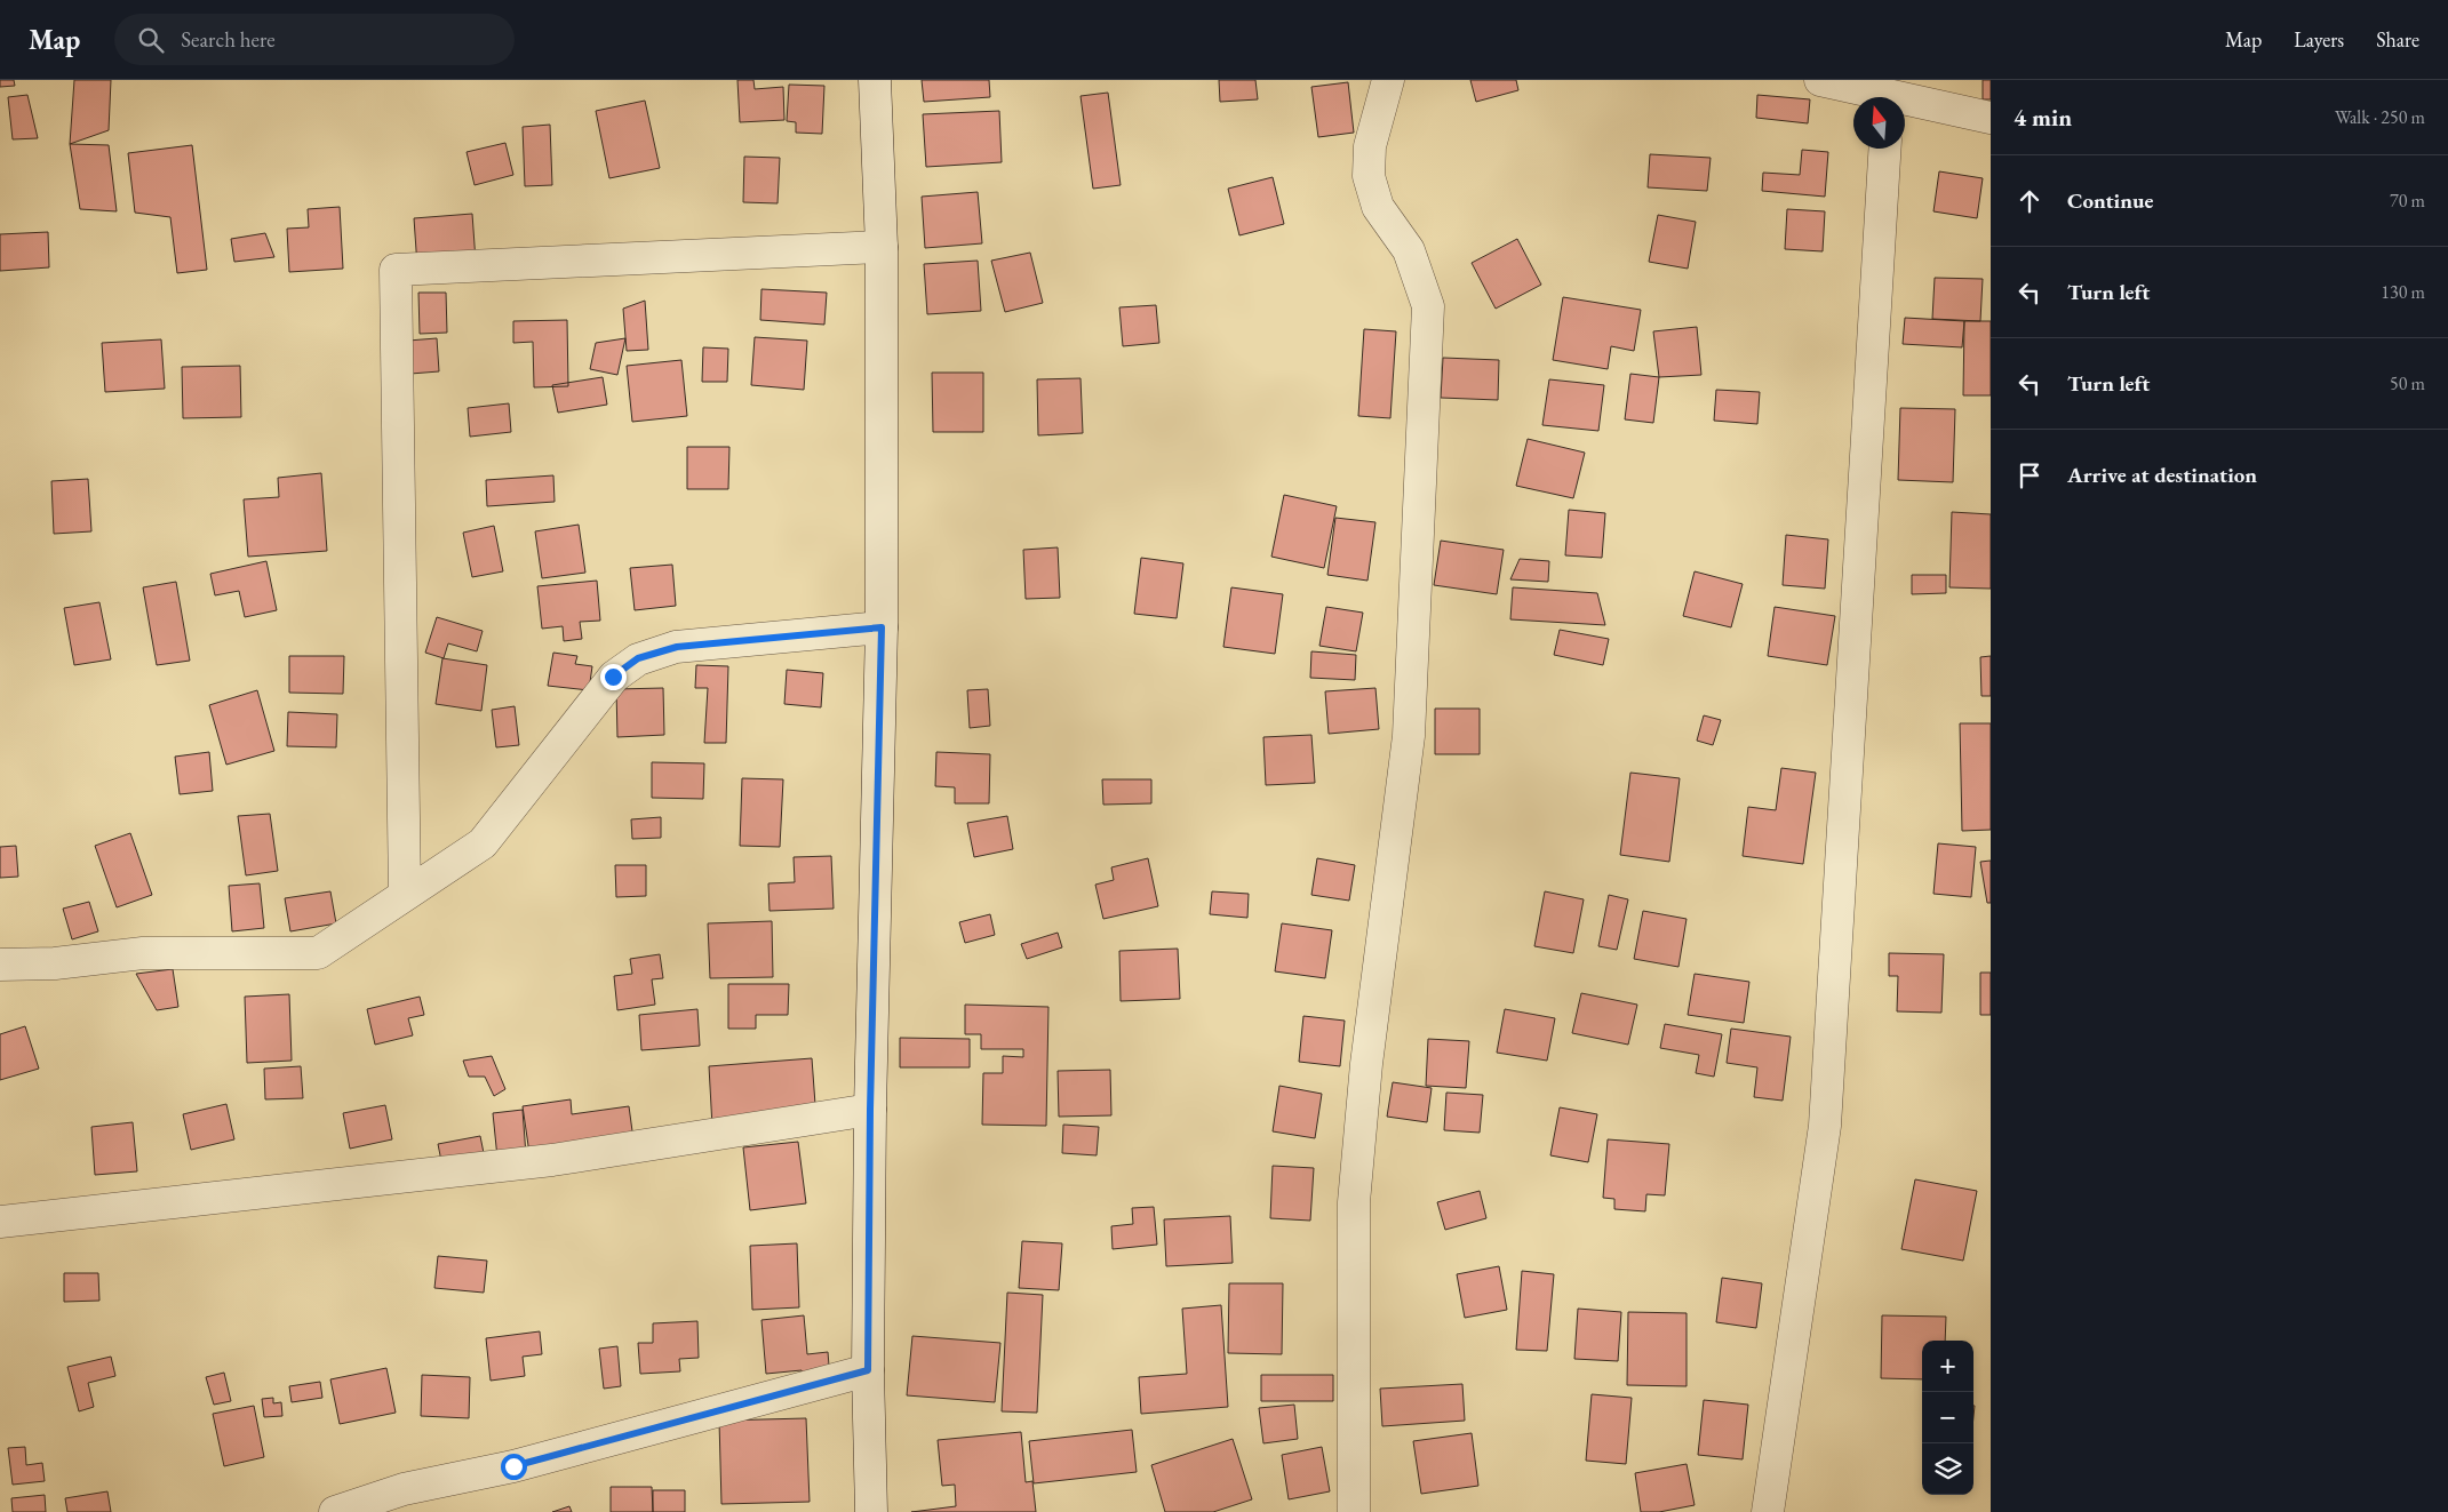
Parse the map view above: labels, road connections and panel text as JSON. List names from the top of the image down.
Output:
{
  "north": "top",
  "page": {
    "header": "Map",
    "search": "Search here",
    "nav": ["Map", "Layers", "Share"],
    "heading": ["4 min", "Walk · 250 m"],
    "list": [
      ["Continue", "70 m"],
      ["Turn left", "130 m"],
      ["Turn left", "50 m"],
      "Arrive at destination"
    ],
    "map_buttons": ["+", "−"]
  }
}
